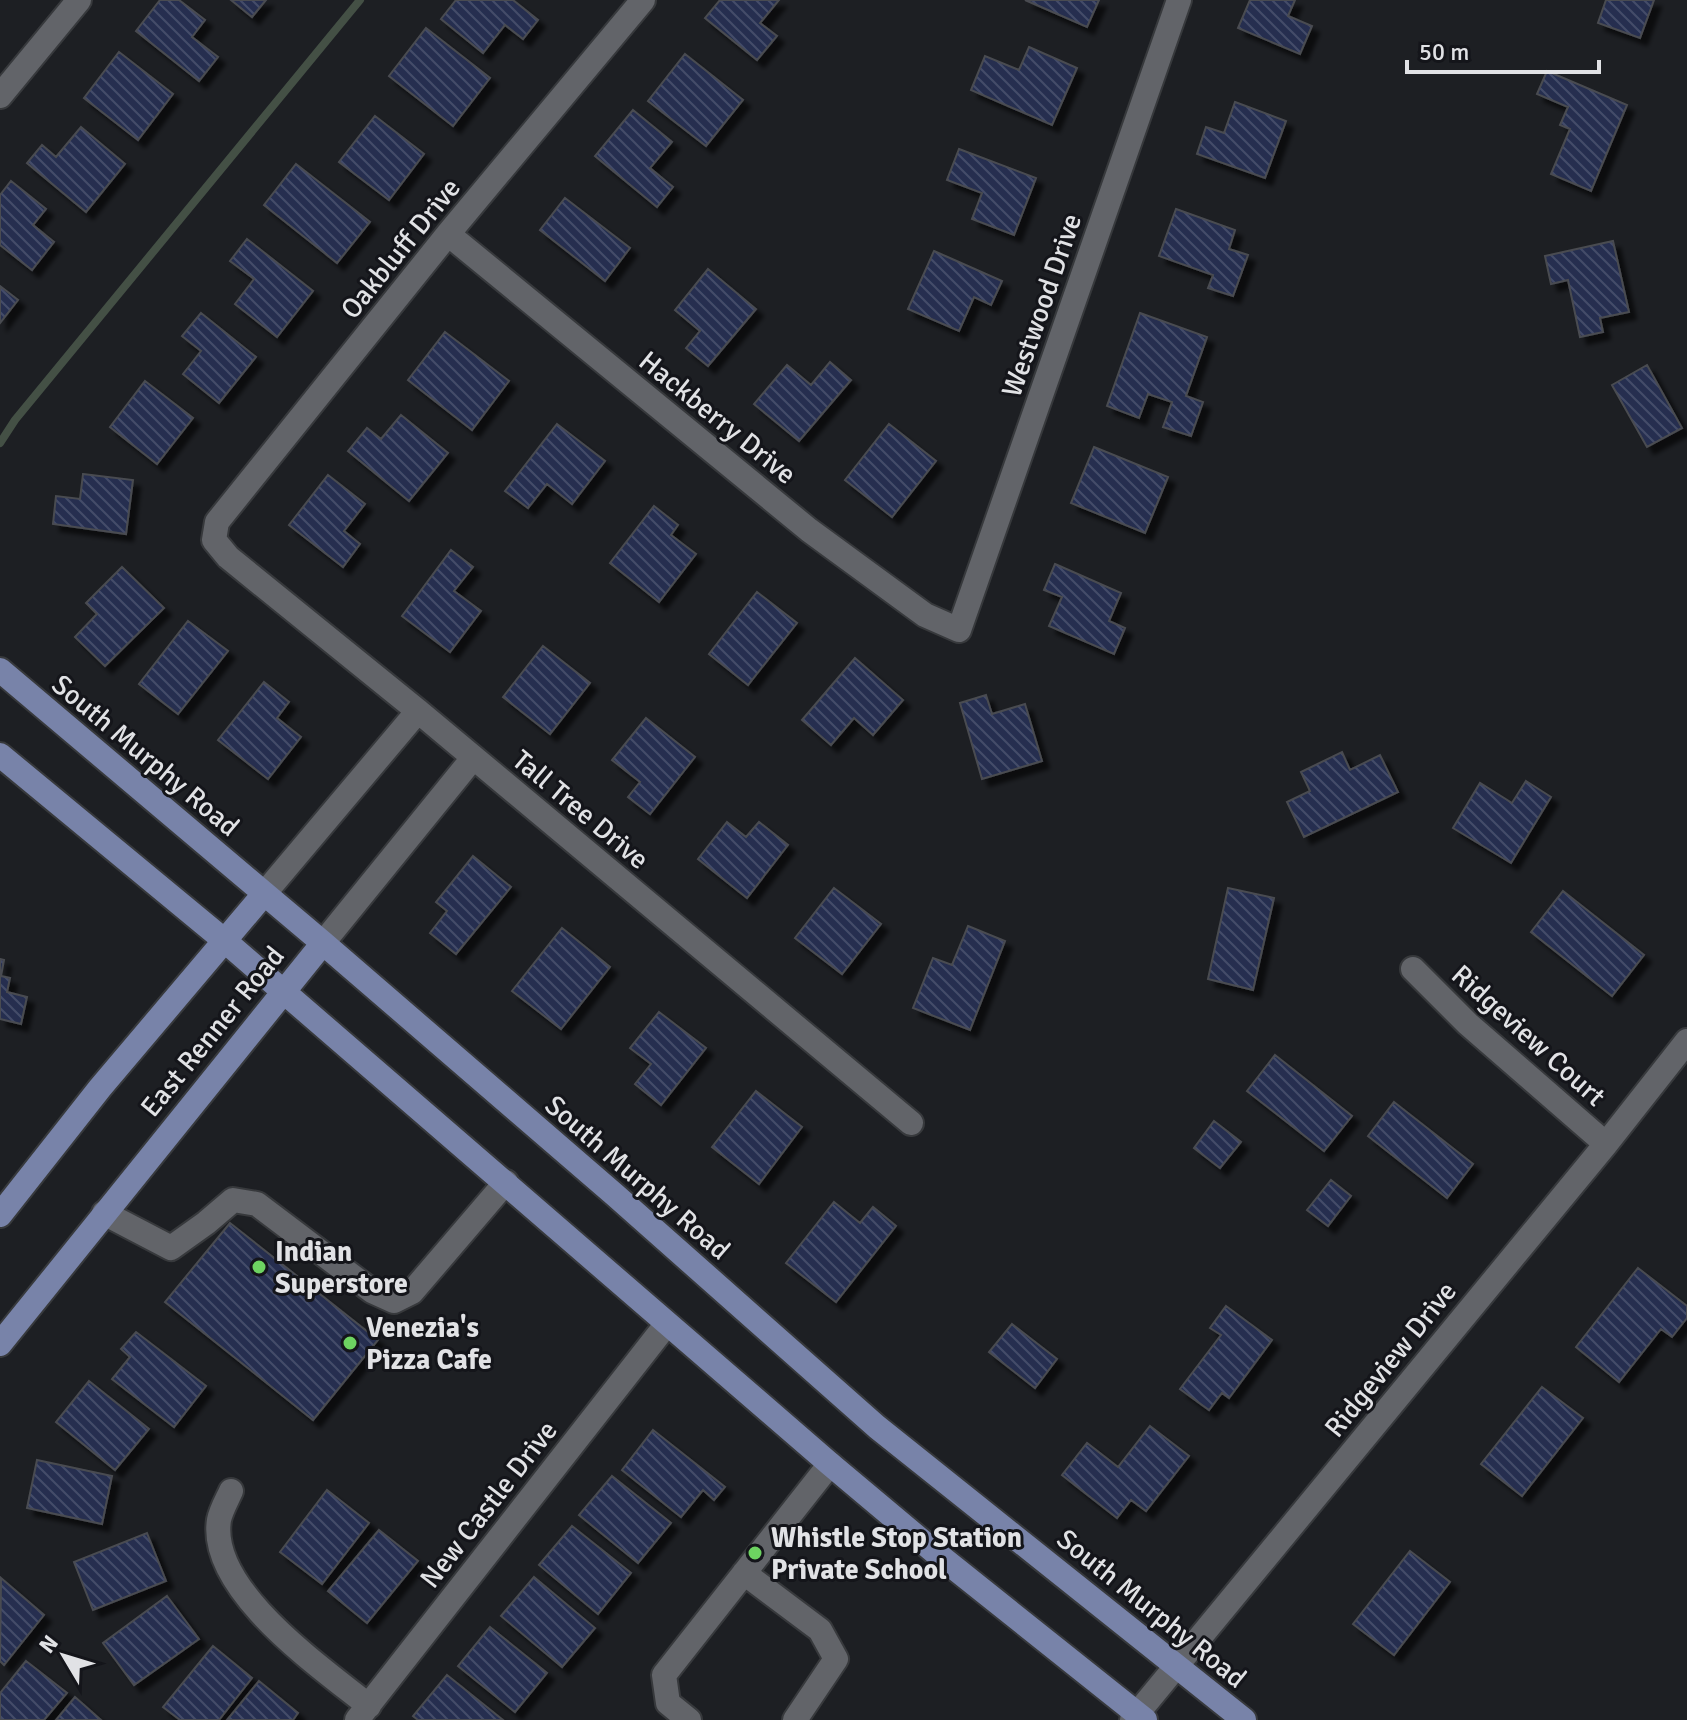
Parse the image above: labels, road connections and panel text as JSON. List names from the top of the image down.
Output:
{
  "streets": {
    "main road": ["South Murphy Road", "East Renner Road"],
    "street": [
      "Oakbluff Drive",
      "Westwood Drive",
      "Hackberry Drive",
      "Tall Tree Drive",
      "Ridgeview Court",
      "Ridgeview Drive",
      "New Castle Drive"
    ]
  },
  "crossings": [
    ["Oakbluff Drive", "Hackberry Drive"],
    ["Oakbluff Drive", "Tall Tree Drive"],
    ["Westwood Drive", "Hackberry Drive"],
    ["South Murphy Road", "East Renner Road"],
    ["South Murphy Road", "Ridgeview Drive"],
    ["Tall Tree Drive", "East Renner Road"],
    ["Ridgeview Court", "Ridgeview Drive"]
  ],
  "places": ["Indian Superstore", "Venezia's Pizza Cafe", "Whistle Stop Station Private School"],
  "scale_bar": "50 m",
  "north": "top left"
}
